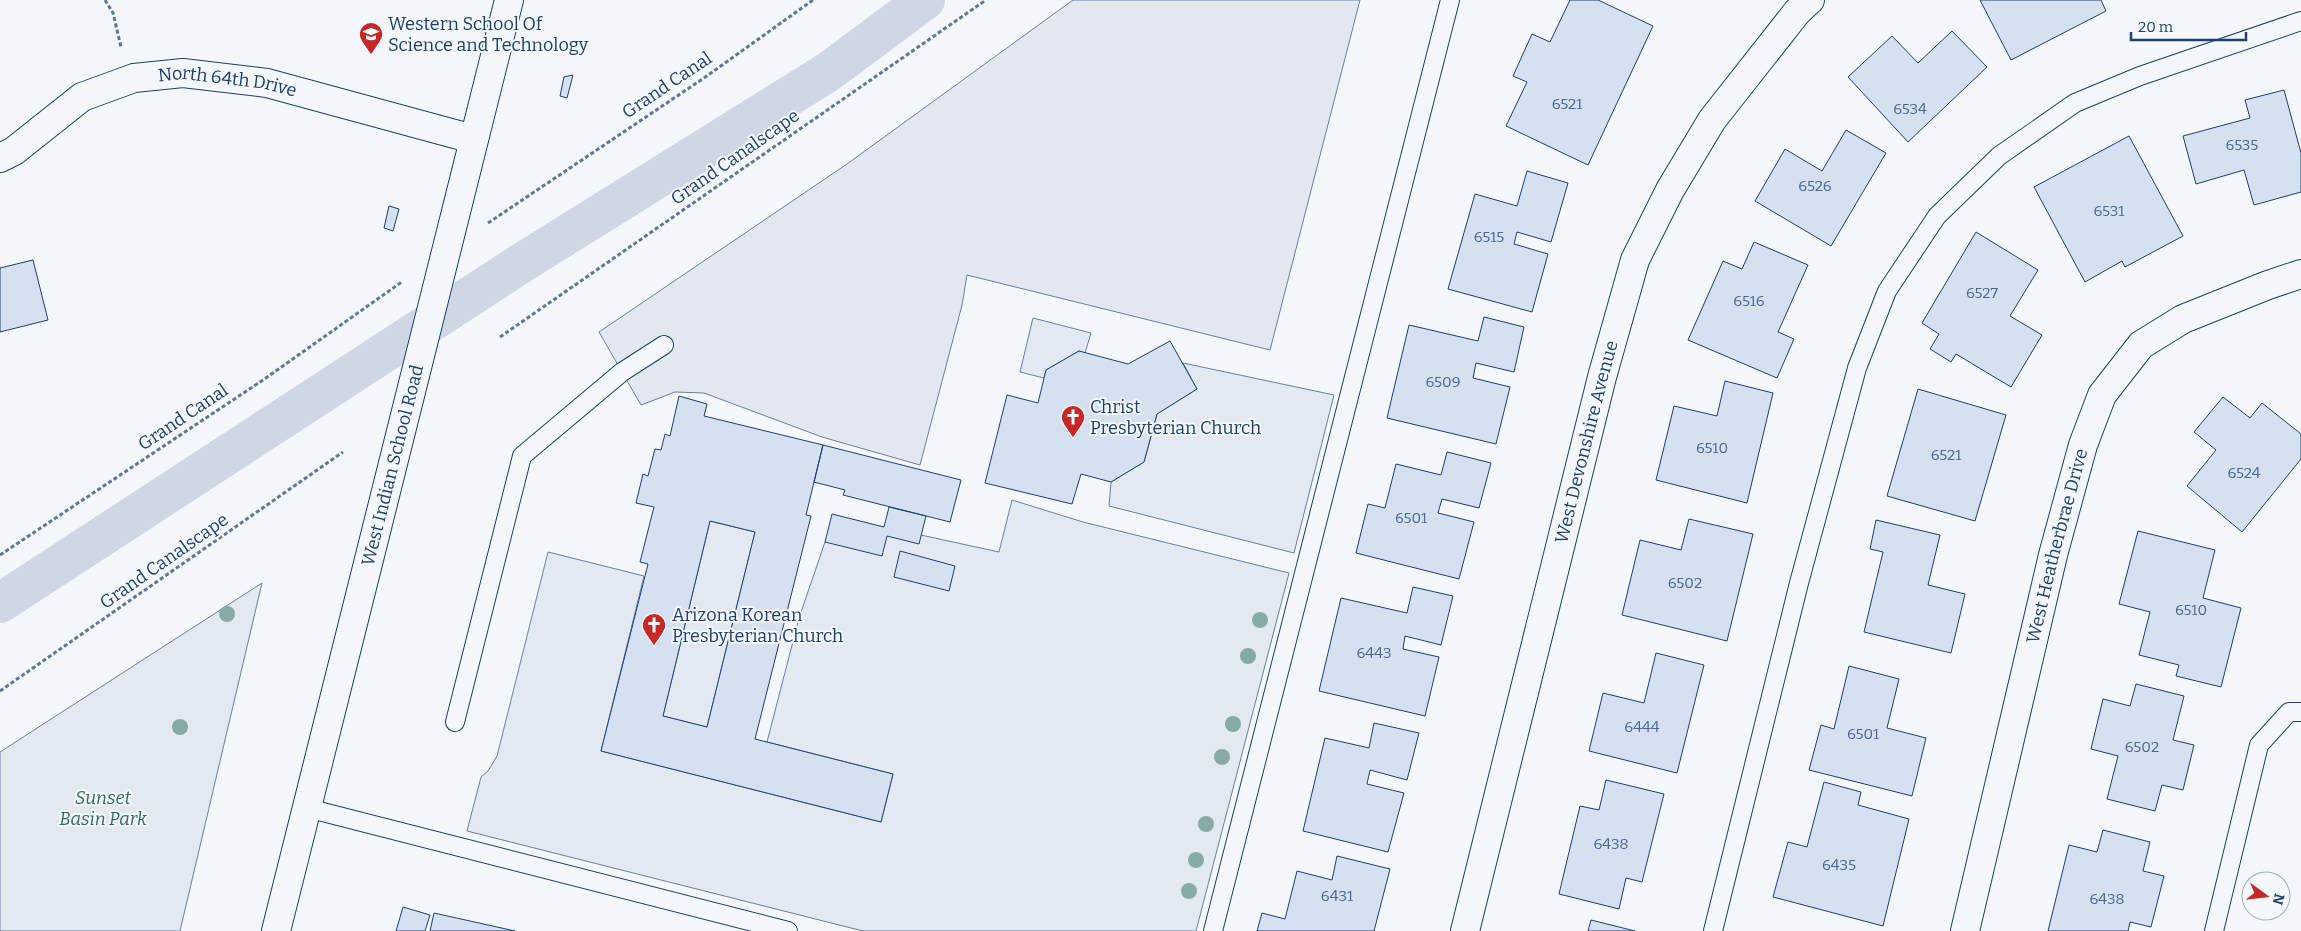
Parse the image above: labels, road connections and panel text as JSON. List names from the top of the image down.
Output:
{
  "streets": {
    "street": [
      "North 64th Drive",
      "West Devonshire Avenue",
      "West Indian School Road",
      "West Heatherbrae Drive"
    ],
    "path": ["Grand Canal", "Grand Canalscape"]
  },
  "crossings": [
    ["North 64th Drive", "West Indian School Road"]
  ],
  "parks": ["Sunset Basin Park"],
  "places": {
    "school or university": ["Western School Of Science and Technology"],
    "church": ["Christ Presbyterian Church", "Arizona Korean Presbyterian Church"]
  },
  "house_numbers": [
    "6521",
    "6534",
    "6535",
    "6526",
    "6531",
    "6515",
    "6527",
    "6516",
    "6509",
    "6510",
    "6521",
    "6524",
    "6501",
    "6502",
    "6510",
    "6443",
    "6444",
    "6501",
    "6502",
    "6438",
    "6435",
    "6431",
    "6438"
  ],
  "scale_bar": "20 m",
  "north": "right"
}
